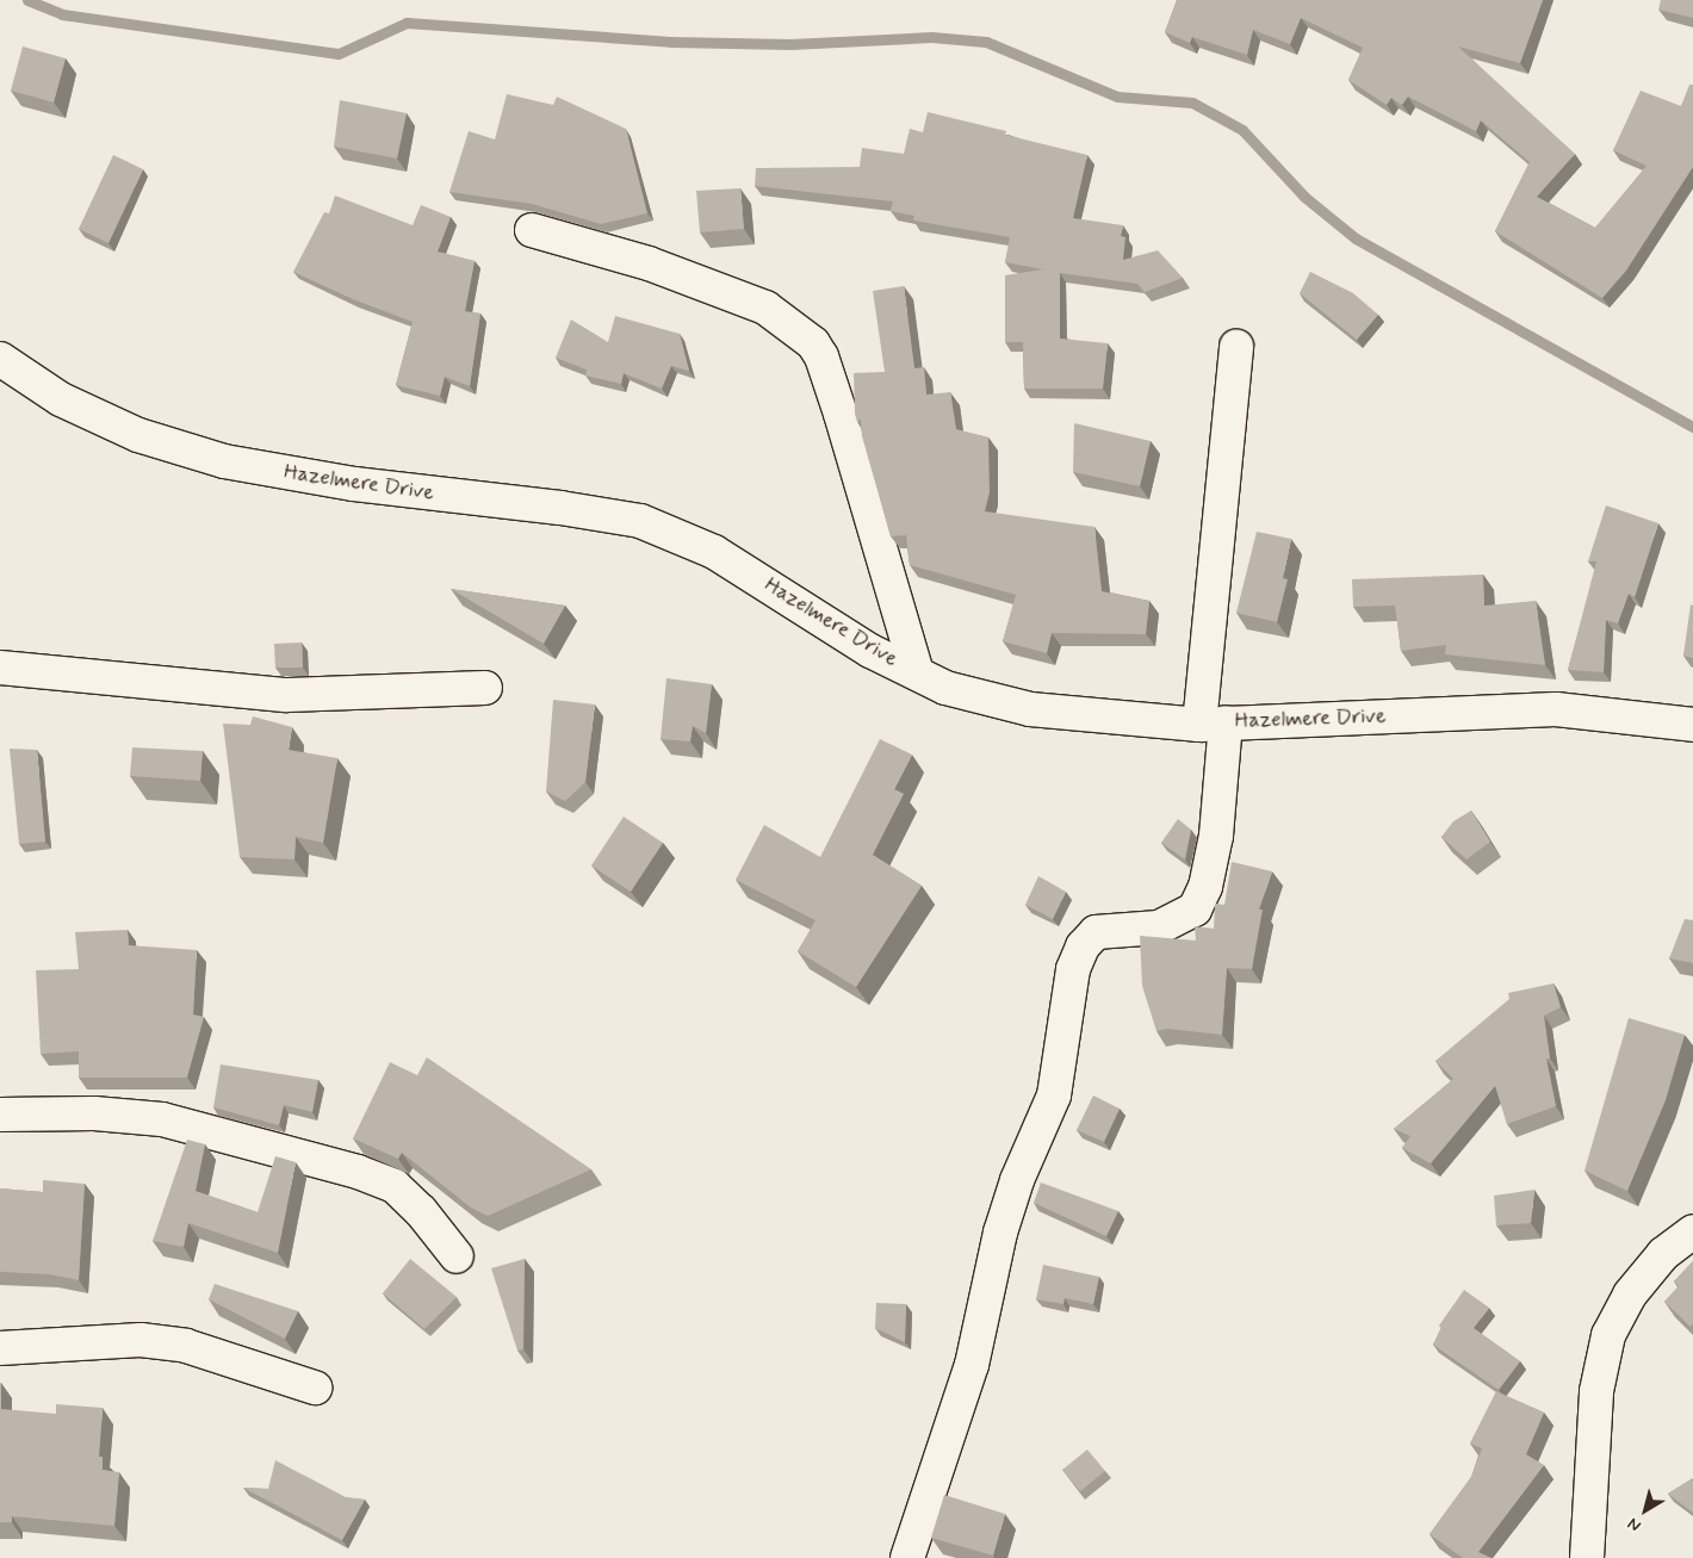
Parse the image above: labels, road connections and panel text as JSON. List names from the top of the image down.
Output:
{
  "streets": {
    "street": ["Hazelmere Drive"]
  },
  "north": "bottom left"
}
